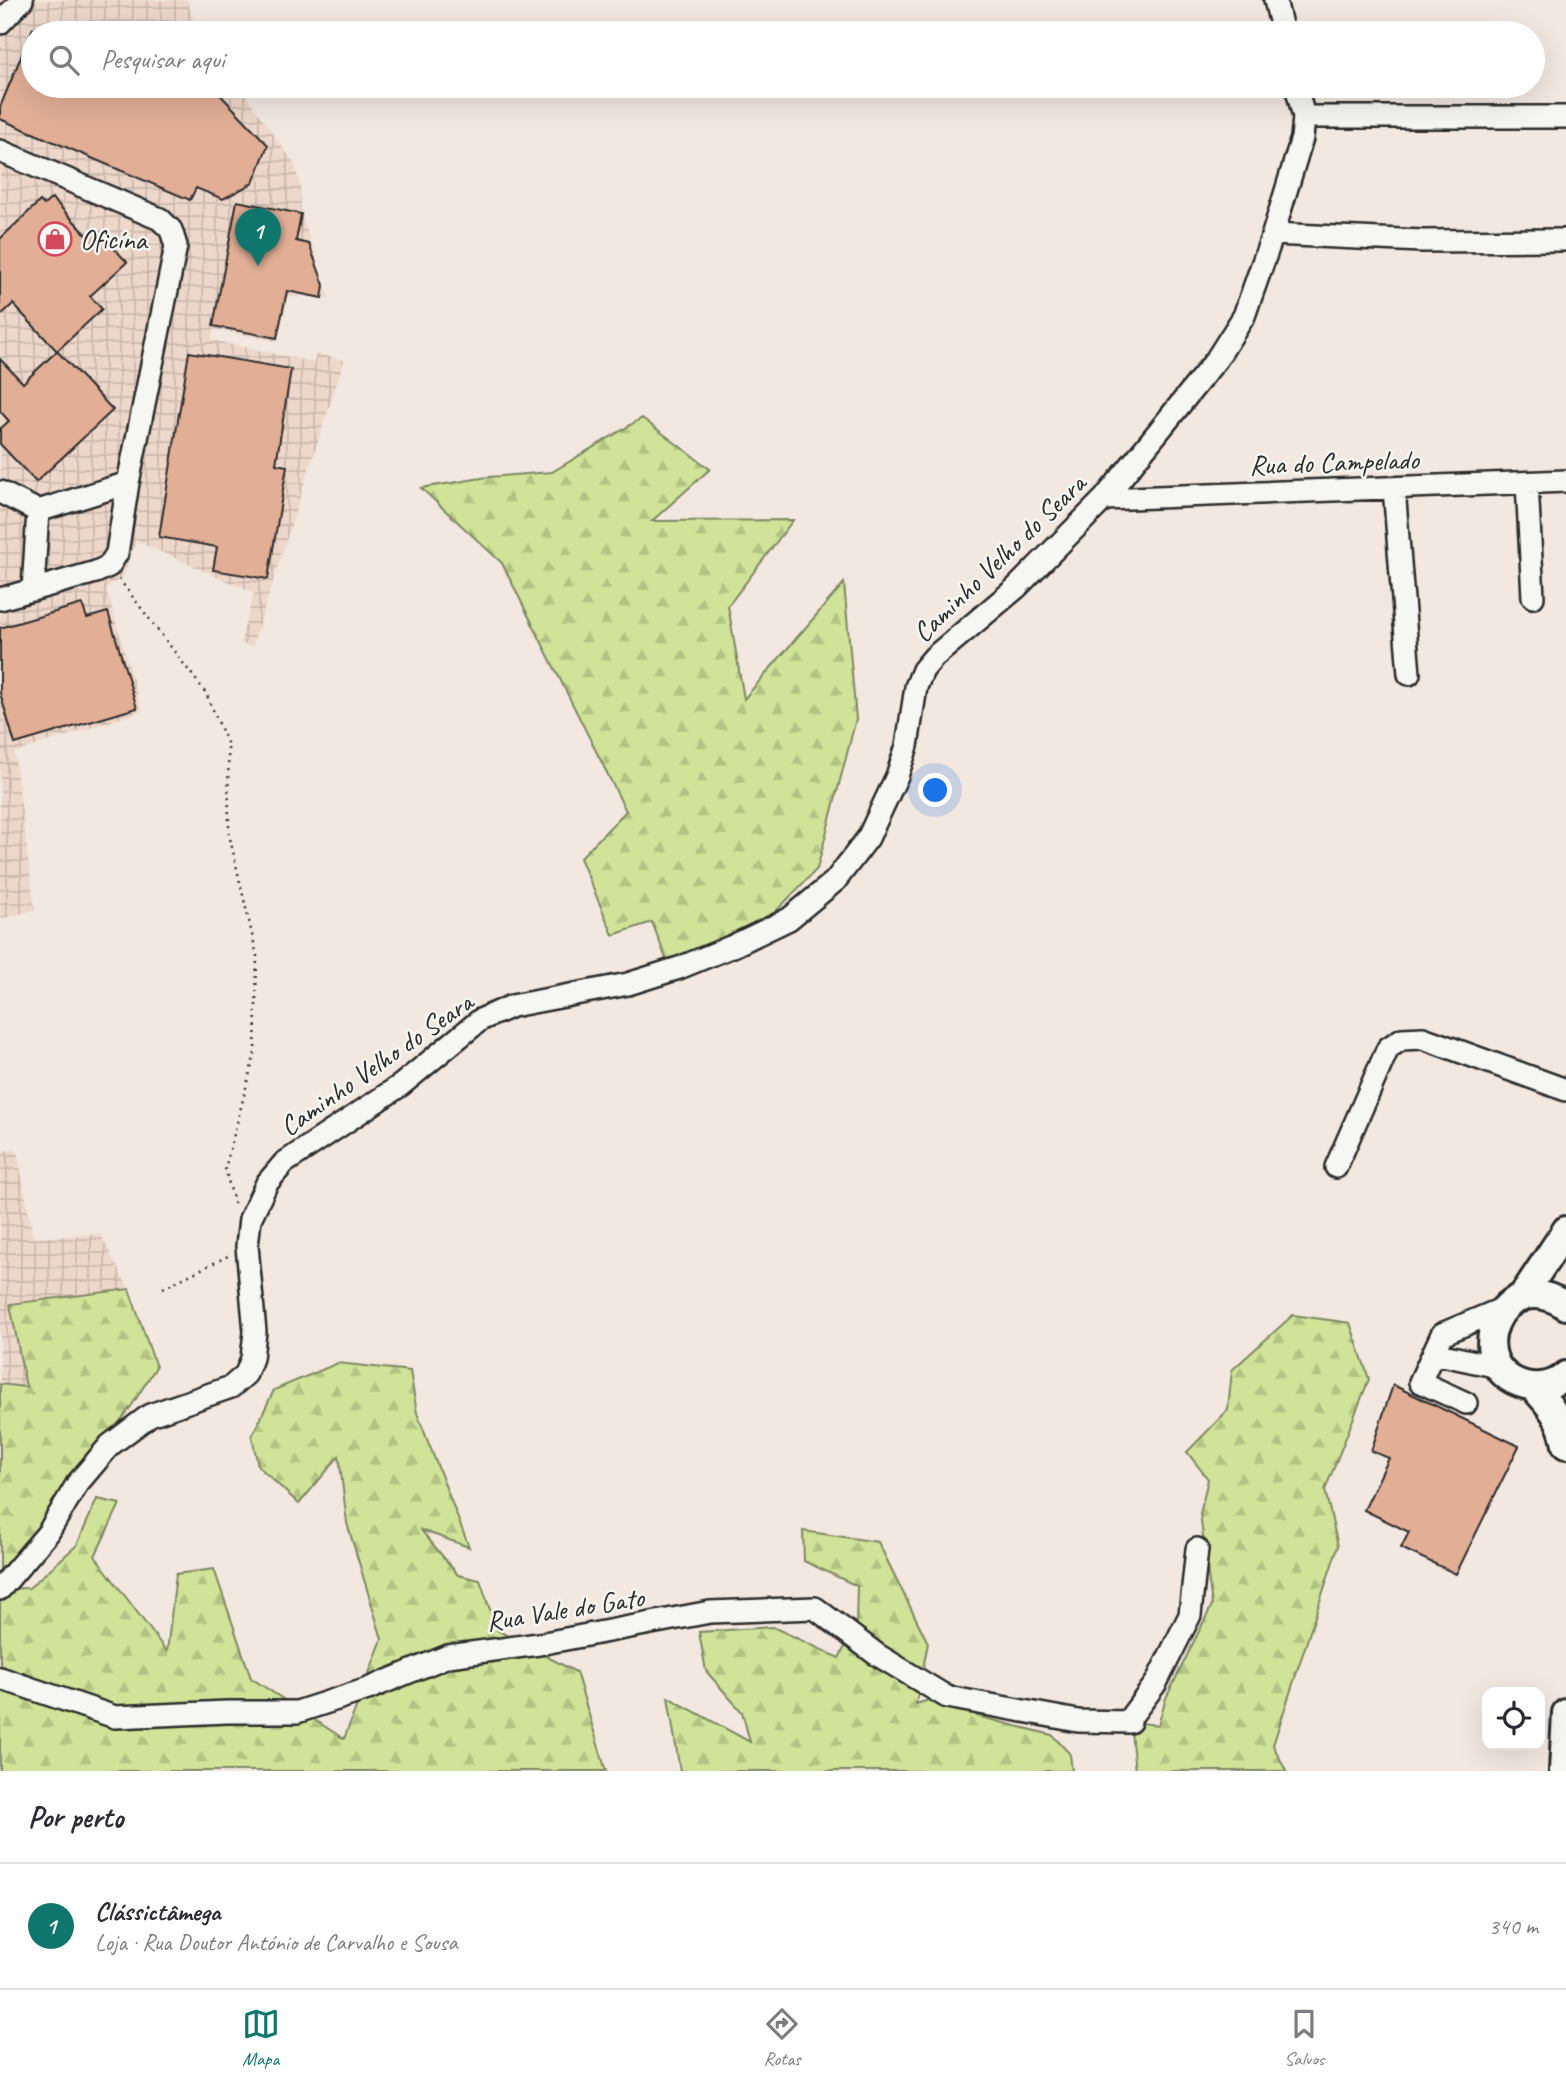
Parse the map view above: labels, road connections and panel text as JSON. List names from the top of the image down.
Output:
{
  "streets": {
    "street": ["Rua do Campelado", "Caminho Velho do Seara", "Rua Vale do Gato"]
  },
  "crossings": [
    ["Rua do Campelado", "Caminho Velho do Seara"]
  ],
  "places": {
    "shop": ["Oficína"]
  },
  "page": {
    "search": "Pesquisar aqui",
    "pins": "1",
    "heading": "Por perto",
    "list": [
      {
        "mark": "1",
        "name": "Clássictâmega",
        "note": "Loja · Rua Doutor António de Carvalho e Sousa",
        "value": "340 m"
      }
    ],
    "nav": ["Mapa", "Rotas", "Salvos"]
  }
}
